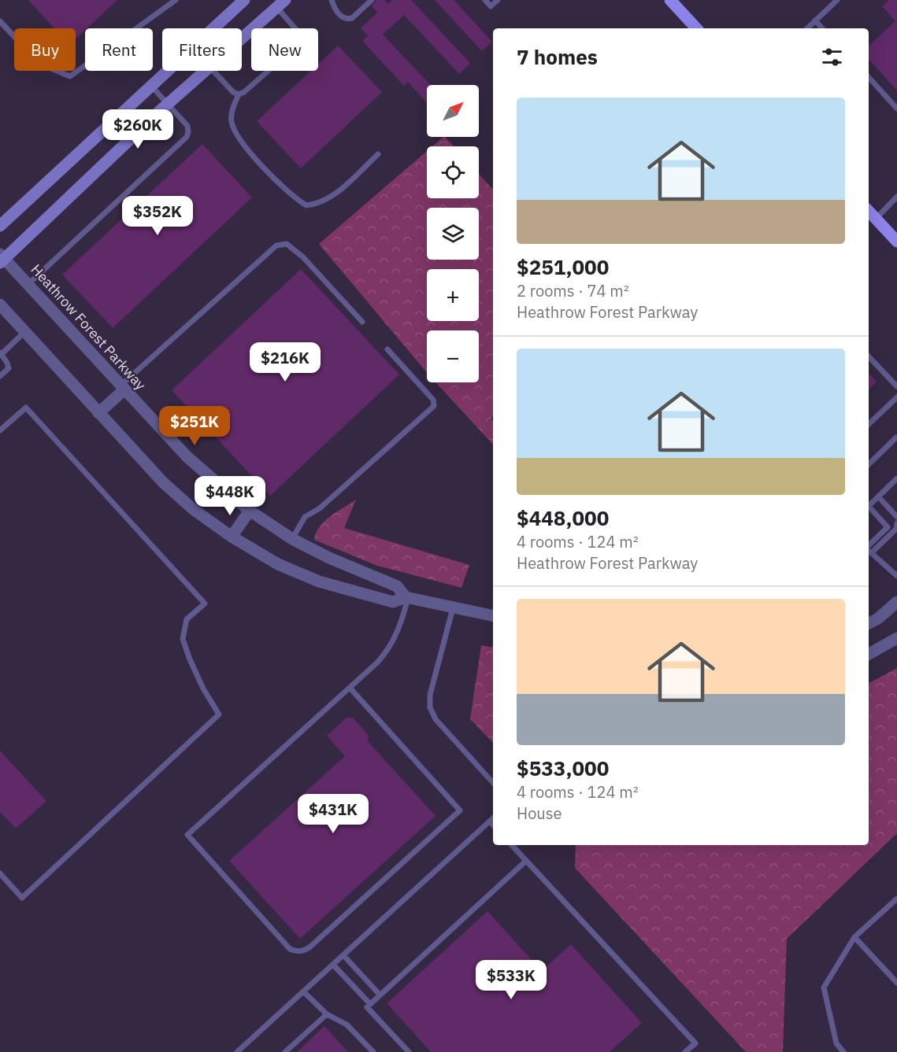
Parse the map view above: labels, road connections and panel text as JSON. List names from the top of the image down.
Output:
{
  "streets": {
    "street": ["Heathrow Forest Parkway"]
  },
  "north": "top right",
  "page": {
    "chip": [
      "Buy",
      "Rent",
      "Filters",
      "New"
    ],
    "heading": "7 homes",
    "map_buttons": ["+", "−"],
    "list": [
      {
        "name": "$251,000",
        "note": "2 rooms · 74 m² · Heathrow Forest Parkway"
      },
      {
        "name": "$448,000",
        "note": "4 rooms · 124 m² · Heathrow Forest Parkway"
      },
      {
        "name": "$533,000",
        "note": "4 rooms · 124 m² · House"
      }
    ],
    "price": [
      "$260K",
      "$352K",
      "$216K",
      "$251K",
      "$448K",
      "$431K",
      "$533K"
    ]
  }
}
